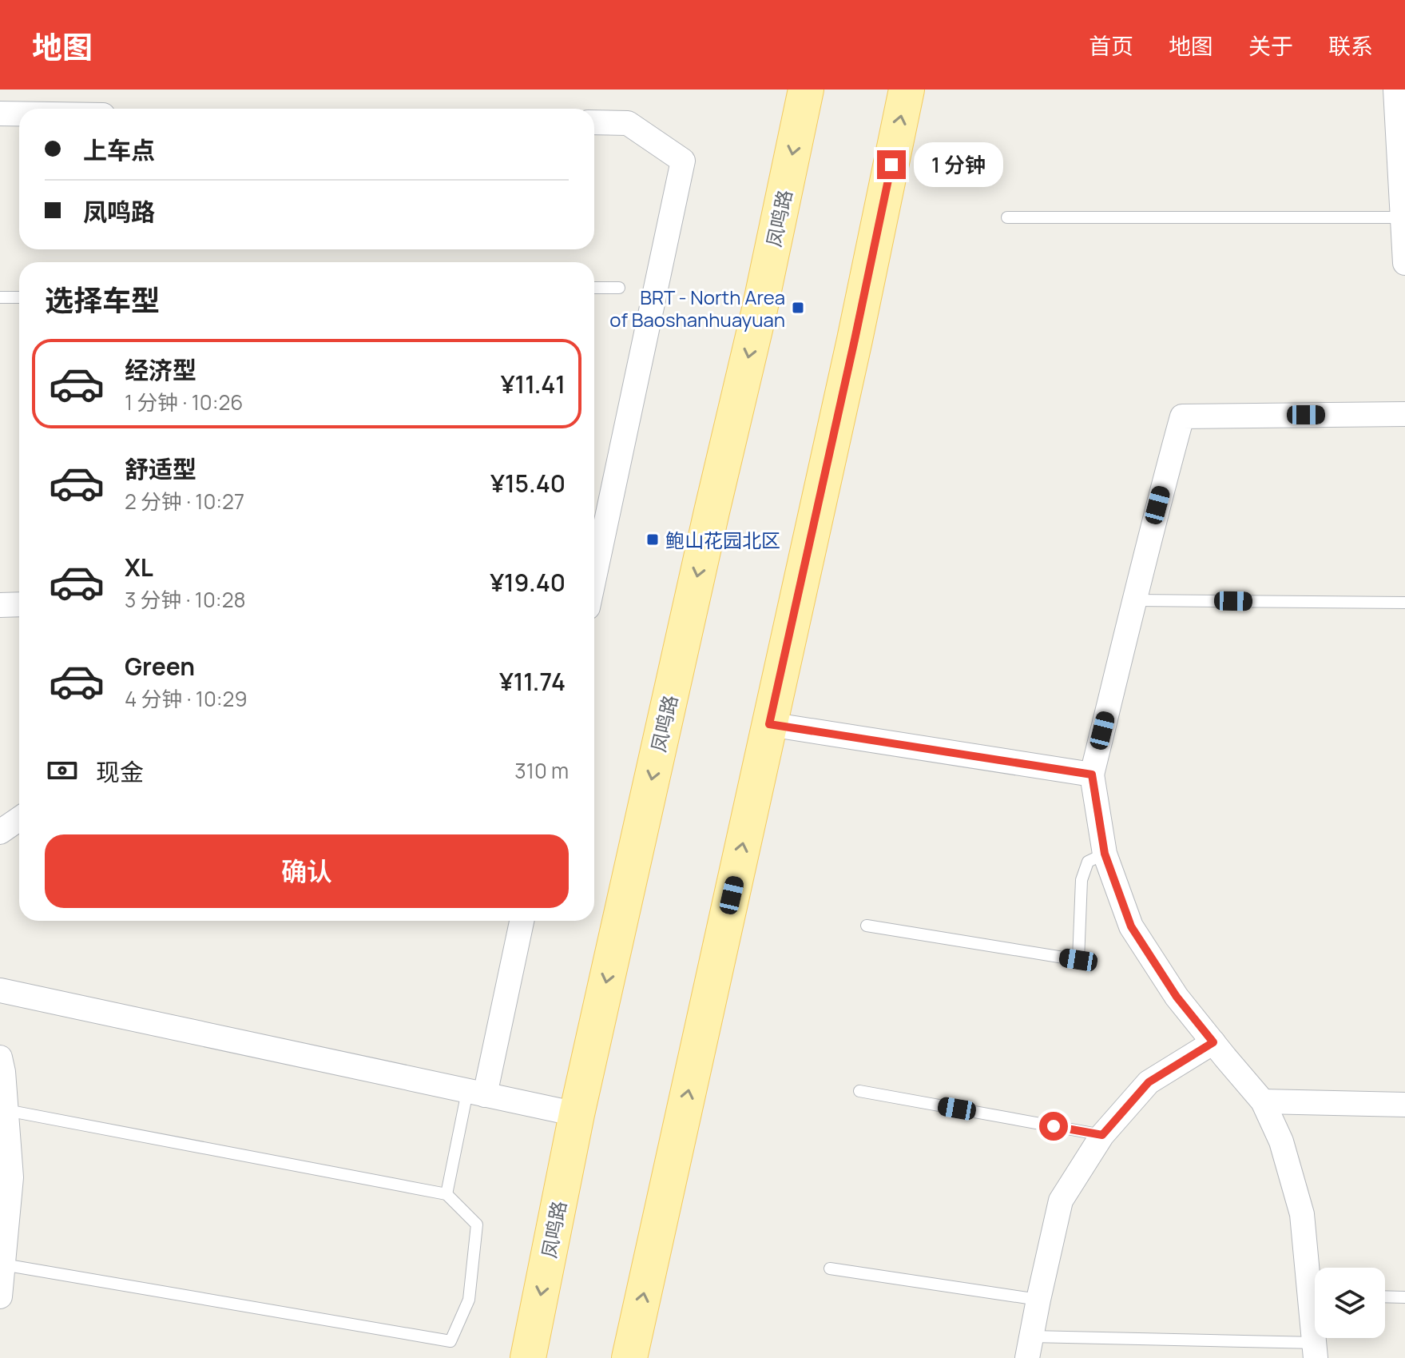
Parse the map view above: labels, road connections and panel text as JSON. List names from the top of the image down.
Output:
{
  "streets": {
    "main road": ["凤鸣路"]
  },
  "places": {
    "transit": ["BRT - North Area of Baoshanhuayuan", "鲍山花园北区"]
  },
  "page": {
    "header": "地图",
    "nav": [
      "首页",
      "地图",
      "关于",
      "联系"
    ],
    "banner": ["上车点", "凤鸣路"],
    "bubble": "1 分钟",
    "heading": "选择车型",
    "list": [
      {
        "name": "经济型",
        "note": "1 分钟 · 10:26",
        "value": "¥11.41"
      },
      {
        "name": "舒适型",
        "note": "2 分钟 · 10:27",
        "value": "¥15.40"
      },
      {
        "name": "XL",
        "note": "3 分钟 · 10:28",
        "value": "¥19.40"
      },
      {
        "name": "Green",
        "note": "4 分钟 · 10:29",
        "value": "¥11.74"
      }
    ],
    "pay": ["现金", "310 m"],
    "buttons": "确认"
  }
}
